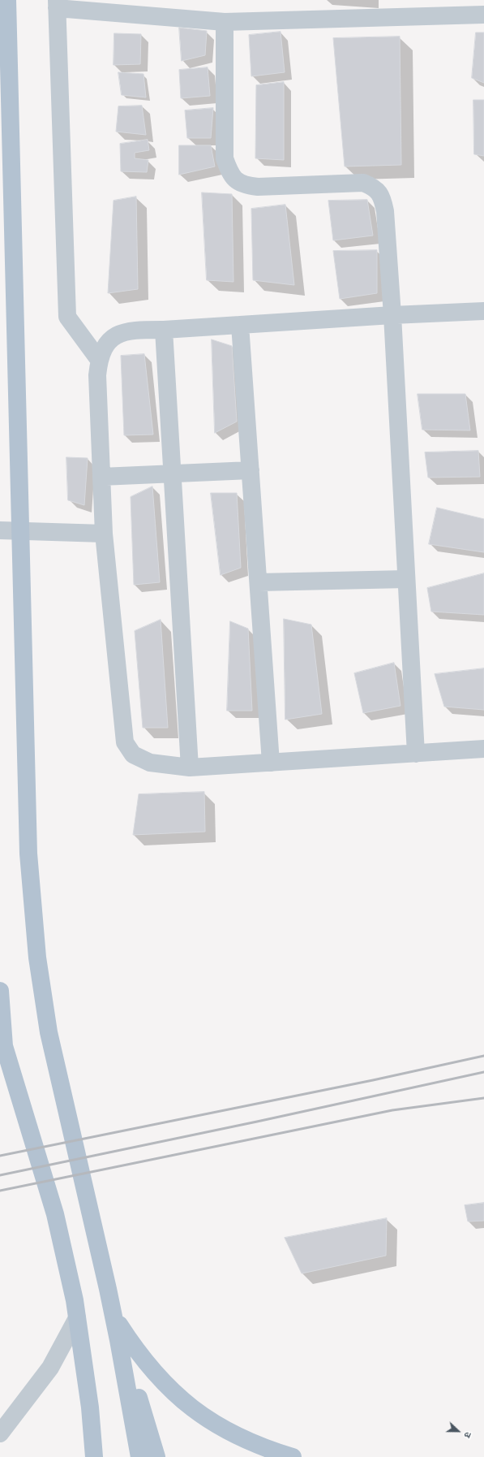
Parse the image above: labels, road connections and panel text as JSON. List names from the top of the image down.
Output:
{
  "north": "right"
}
